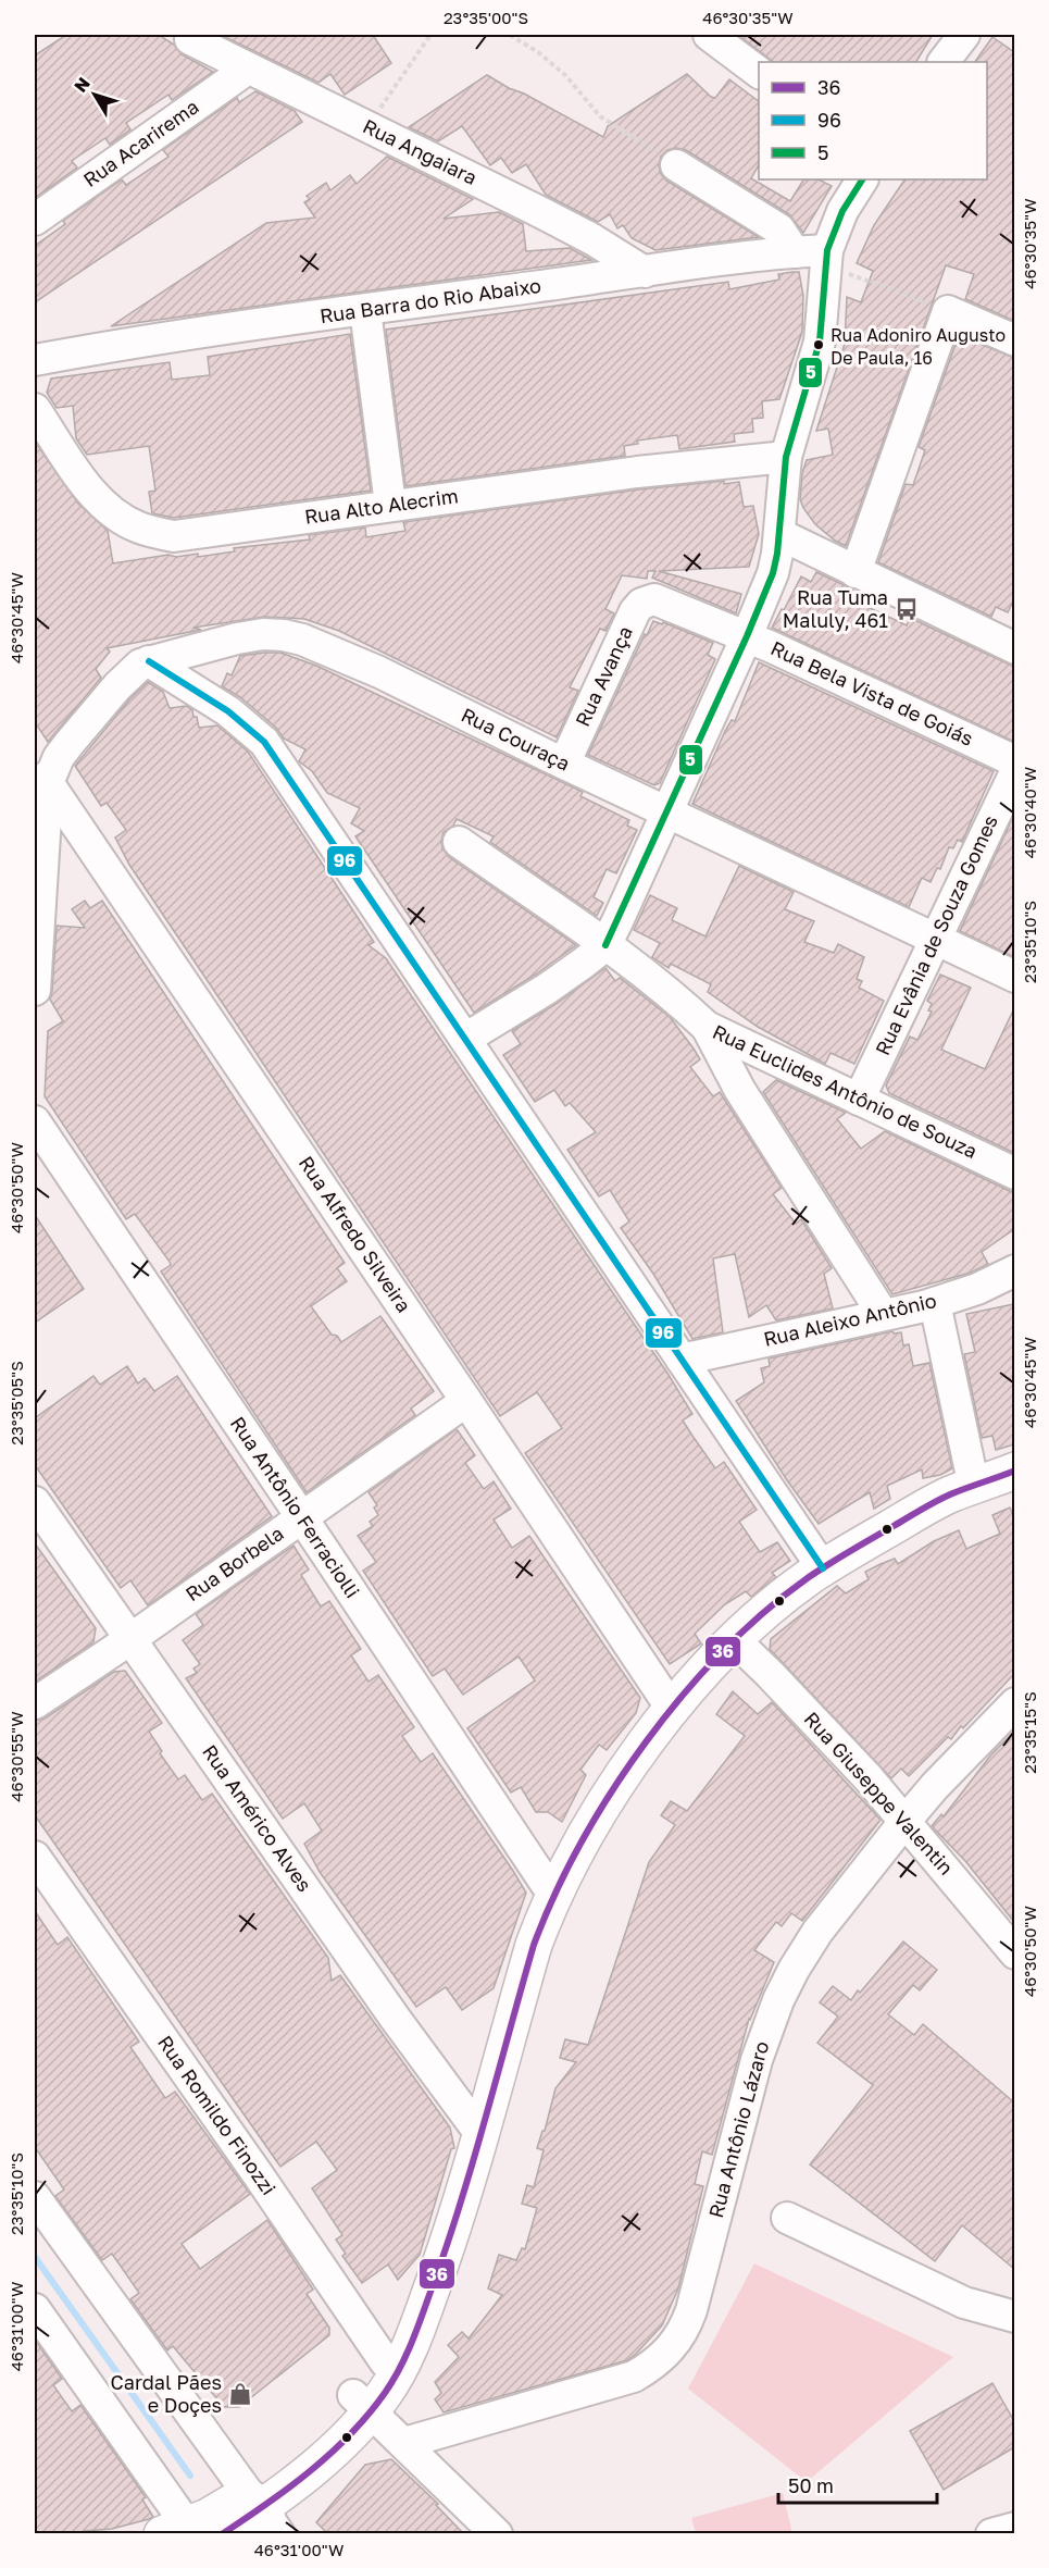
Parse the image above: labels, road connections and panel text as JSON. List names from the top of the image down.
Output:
{
  "streets": {
    "street": [
      "Rua Acarirema",
      "Rua Angaiara",
      "Rua Barra do Rio Abaixo",
      "Rua Alto Alecrim",
      "Rua Avança",
      "Rua Bela Vista de Goiás",
      "Rua Couraça",
      "Rua Evânia de Souza Gomes",
      "Rua Euclides Antônio de Souza",
      "Rua Alfredo Silveira",
      "Rua Aleixo Antônio",
      "Rua Antônio Ferraciolli",
      "Rua Borbela",
      "Rua Giuseppe Valentin",
      "Rua Américo Alves",
      "Rua Romildo Finozzi",
      "Rua Antônio Lázaro"
    ]
  },
  "crossings": [
    ["Rua Acarirema", "Rua Angaiara"],
    ["Rua Angaiara", "Rua Barra do Rio Abaixo"],
    ["Rua Avança", "Rua Bela Vista de Goiás"],
    ["Rua Avança", "Rua Couraça"],
    ["Rua Couraça", "Rua Evânia de Souza Gomes"],
    ["Rua Couraça", "Rua Alfredo Silveira"],
    ["Rua Evânia de Souza Gomes", "Rua Euclides Antônio de Souza"],
    ["Rua Alfredo Silveira", "Rua Borbela"],
    ["Rua Antônio Ferraciolli", "Rua Borbela"],
    ["Rua Borbela", "Rua Américo Alves"],
    ["Rua Giuseppe Valentin", "Rua Antônio Lázaro"]
  ],
  "places": {
    "other": ["Rua Adoniro Augusto De Paula, 16"],
    "bus stop": ["Rua Tuma Maluly, 461"],
    "shop": ["Cardal Pães e Doçes"]
  },
  "lines": ["transit line 5", "transit line 96", "transit line 36"],
  "legend": ["36", "96", "5"],
  "scale_bar": "50 m",
  "north": "top left",
  "coordinates": [
    "23°35'00\"S",
    "46°30'35\"W",
    "46°30'45\"W",
    "46°30'40\"W",
    "23°35'10\"S",
    "46°30'50\"W",
    "23°35'05\"S",
    "23°35'15\"S",
    "46°30'55\"W",
    "46°31'00\"W"
  ]
}
